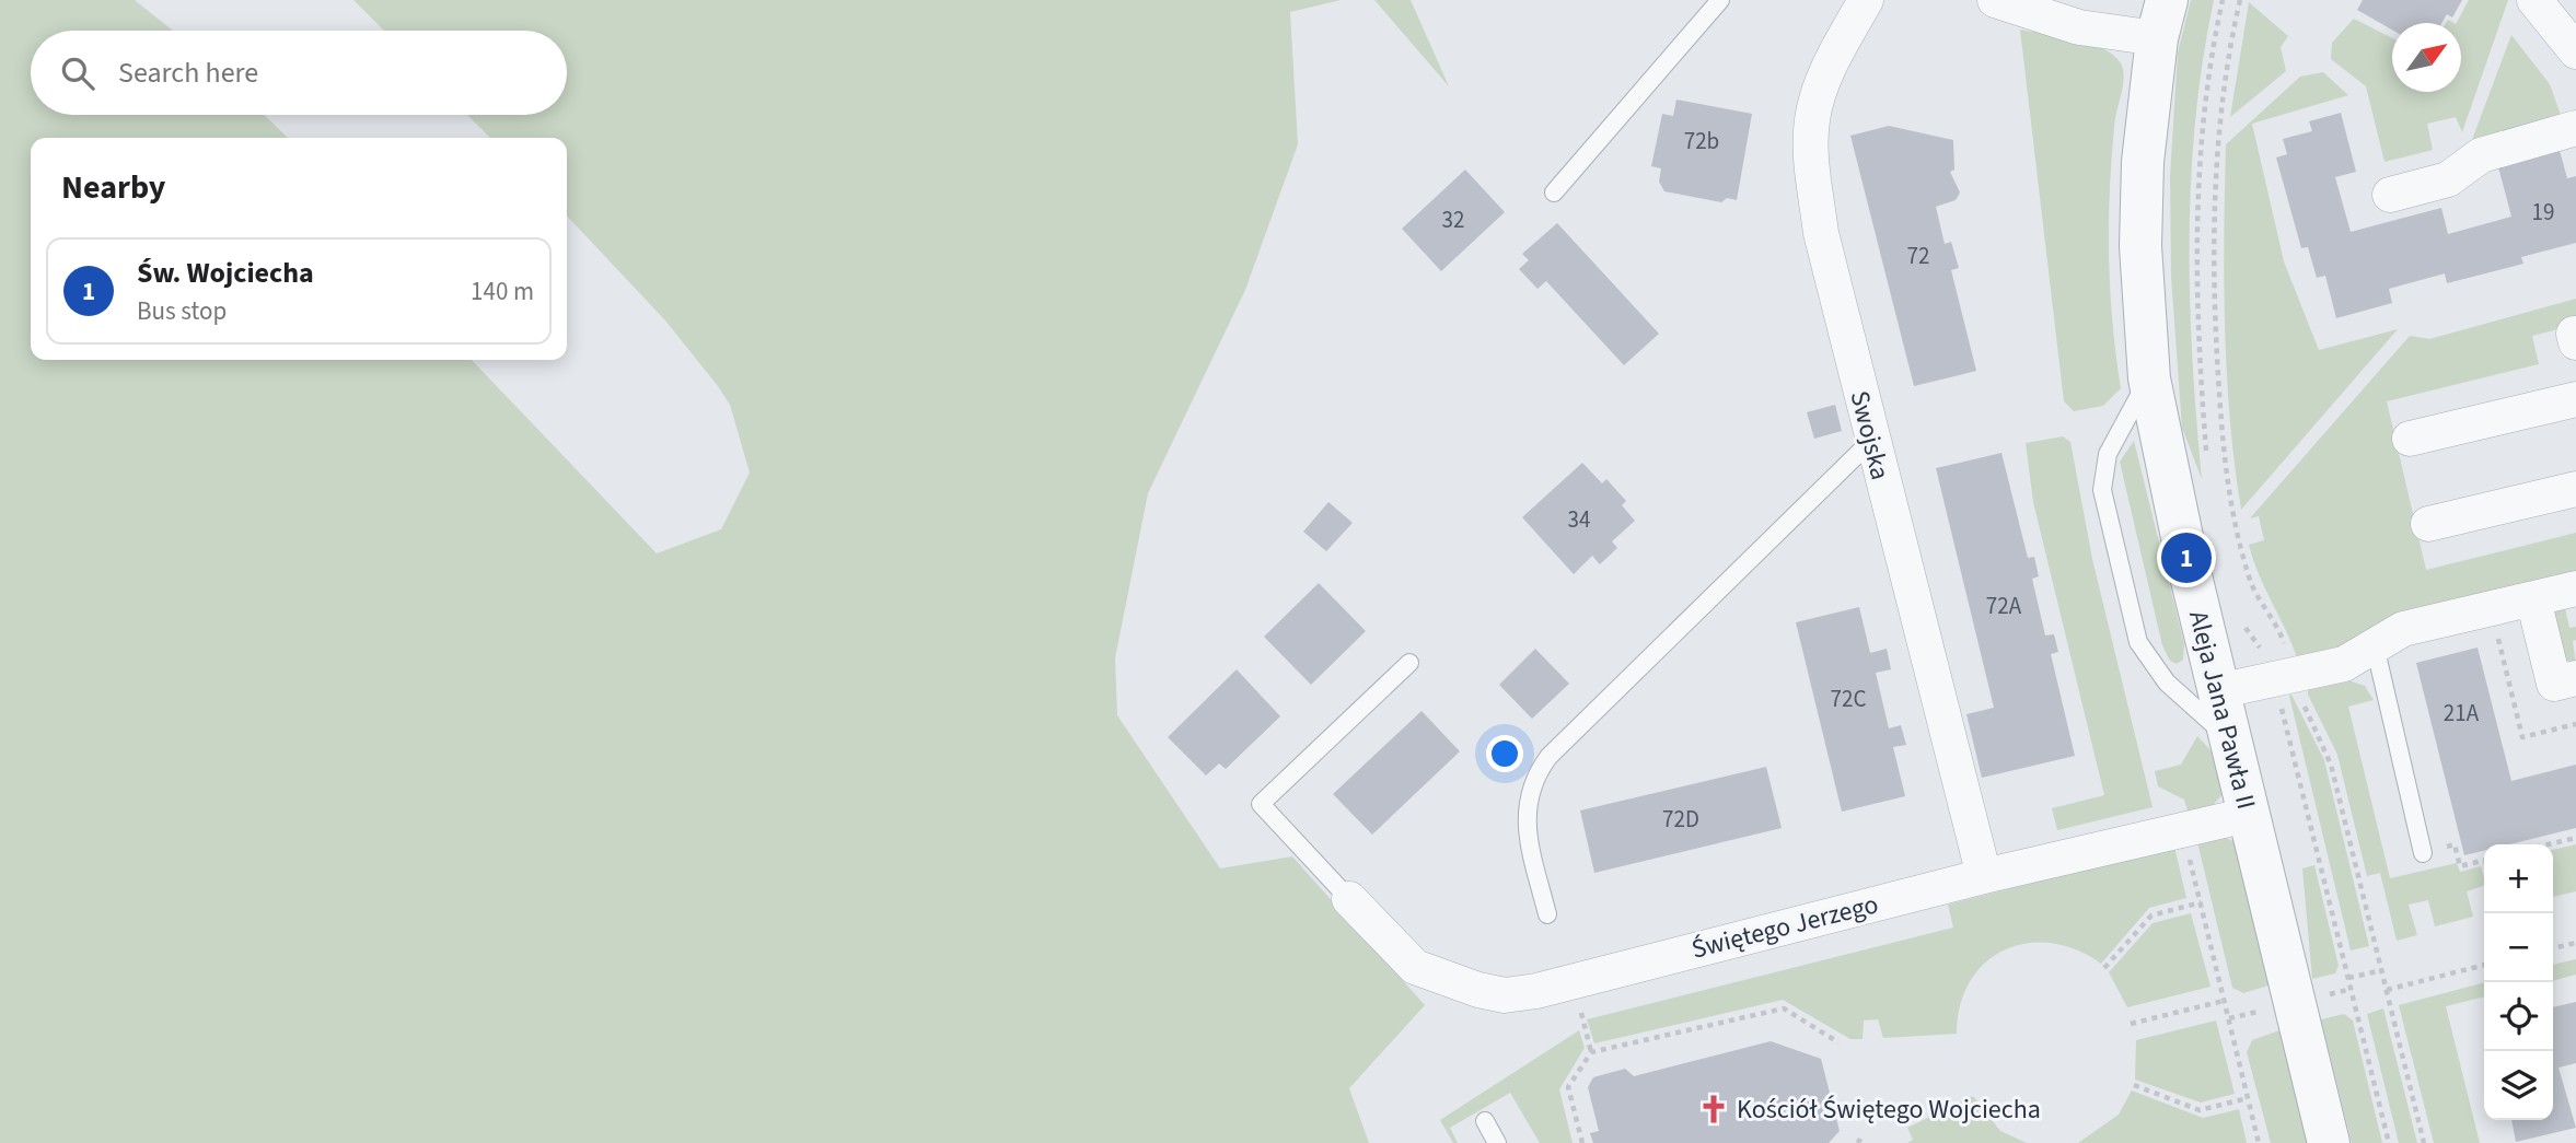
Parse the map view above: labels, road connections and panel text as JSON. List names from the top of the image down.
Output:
{
  "streets": {
    "street": ["Swojska", "Aleja Jana Pawła II", "Świętego Jerzego"]
  },
  "crossings": [
    ["Swojska", "Świętego Jerzego"],
    ["Aleja Jana Pawła II", "Świętego Jerzego"]
  ],
  "places": {
    "church": ["Kościół Świętego Wojciecha"]
  },
  "house_numbers": [
    "72b",
    "19",
    "32",
    "72",
    "34",
    "72A",
    "72C",
    "21A",
    "72D"
  ],
  "north": "top right",
  "page": {
    "search": "Search here",
    "heading": "Nearby",
    "list": [
      {
        "mark": "1",
        "name": "Św. Wojciecha",
        "note": "Bus stop",
        "value": "140 m"
      }
    ],
    "pins": "1",
    "map_buttons": ["+", "−"]
  }
}
